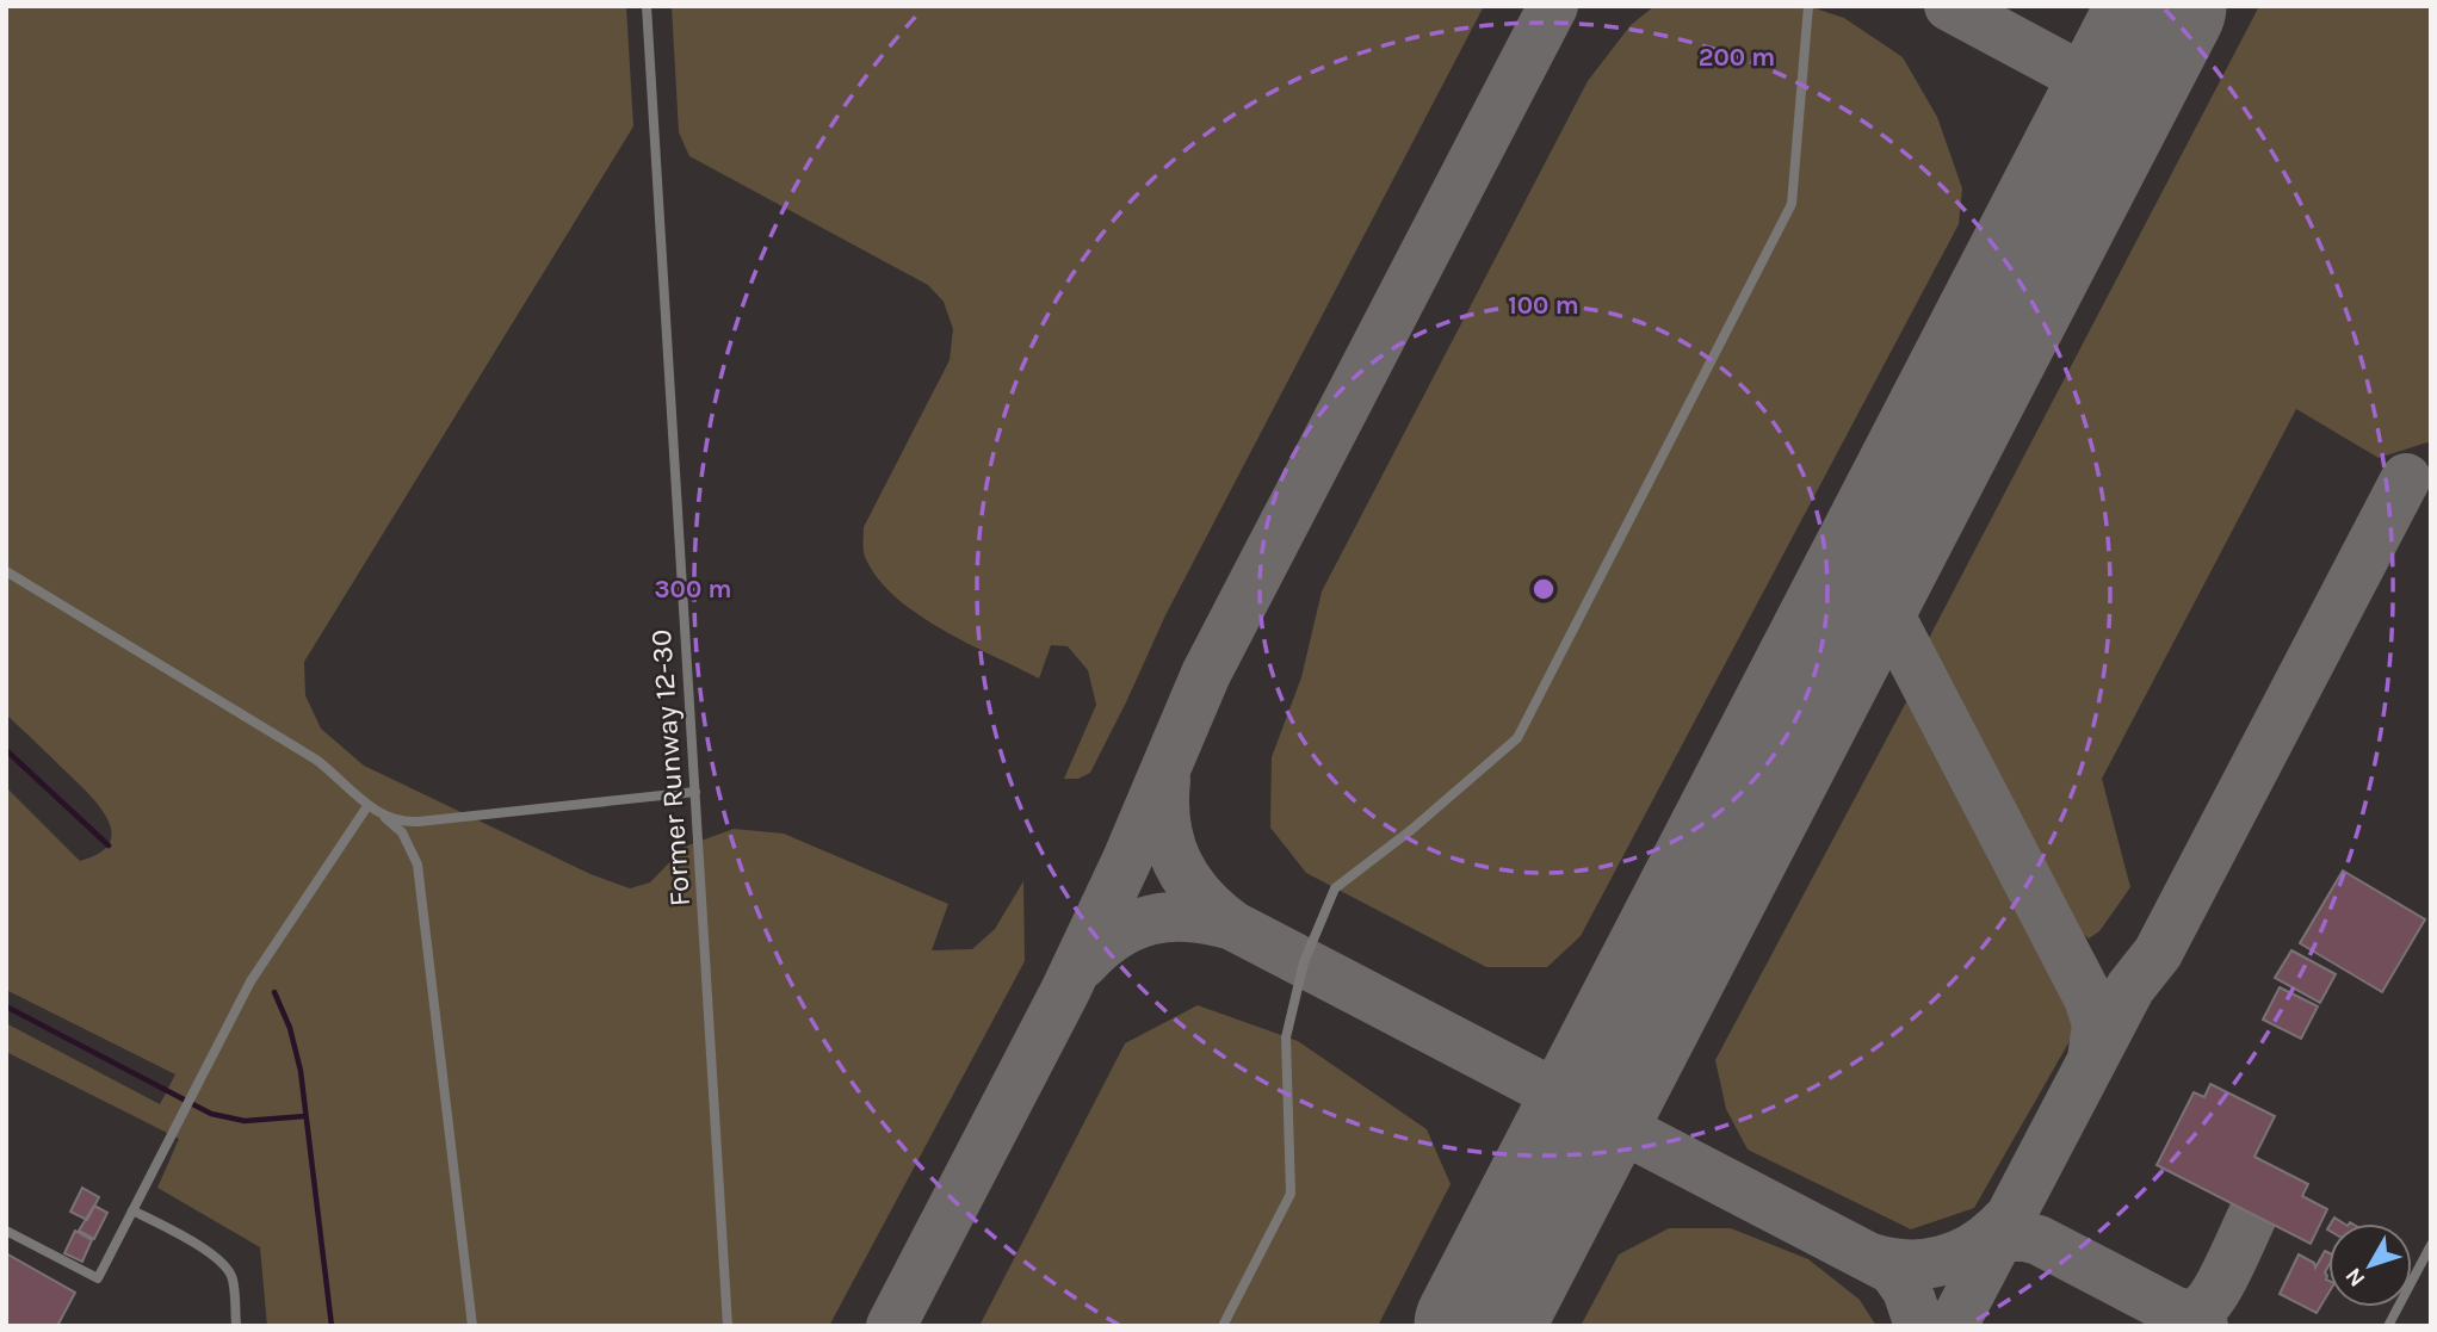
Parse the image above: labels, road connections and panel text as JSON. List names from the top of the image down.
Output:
{
  "streets": {
    "lane": ["Former Runway 12-30"]
  },
  "north": "bottom left",
  "rings": ["200 m", "100 m", "300 m"]
}
